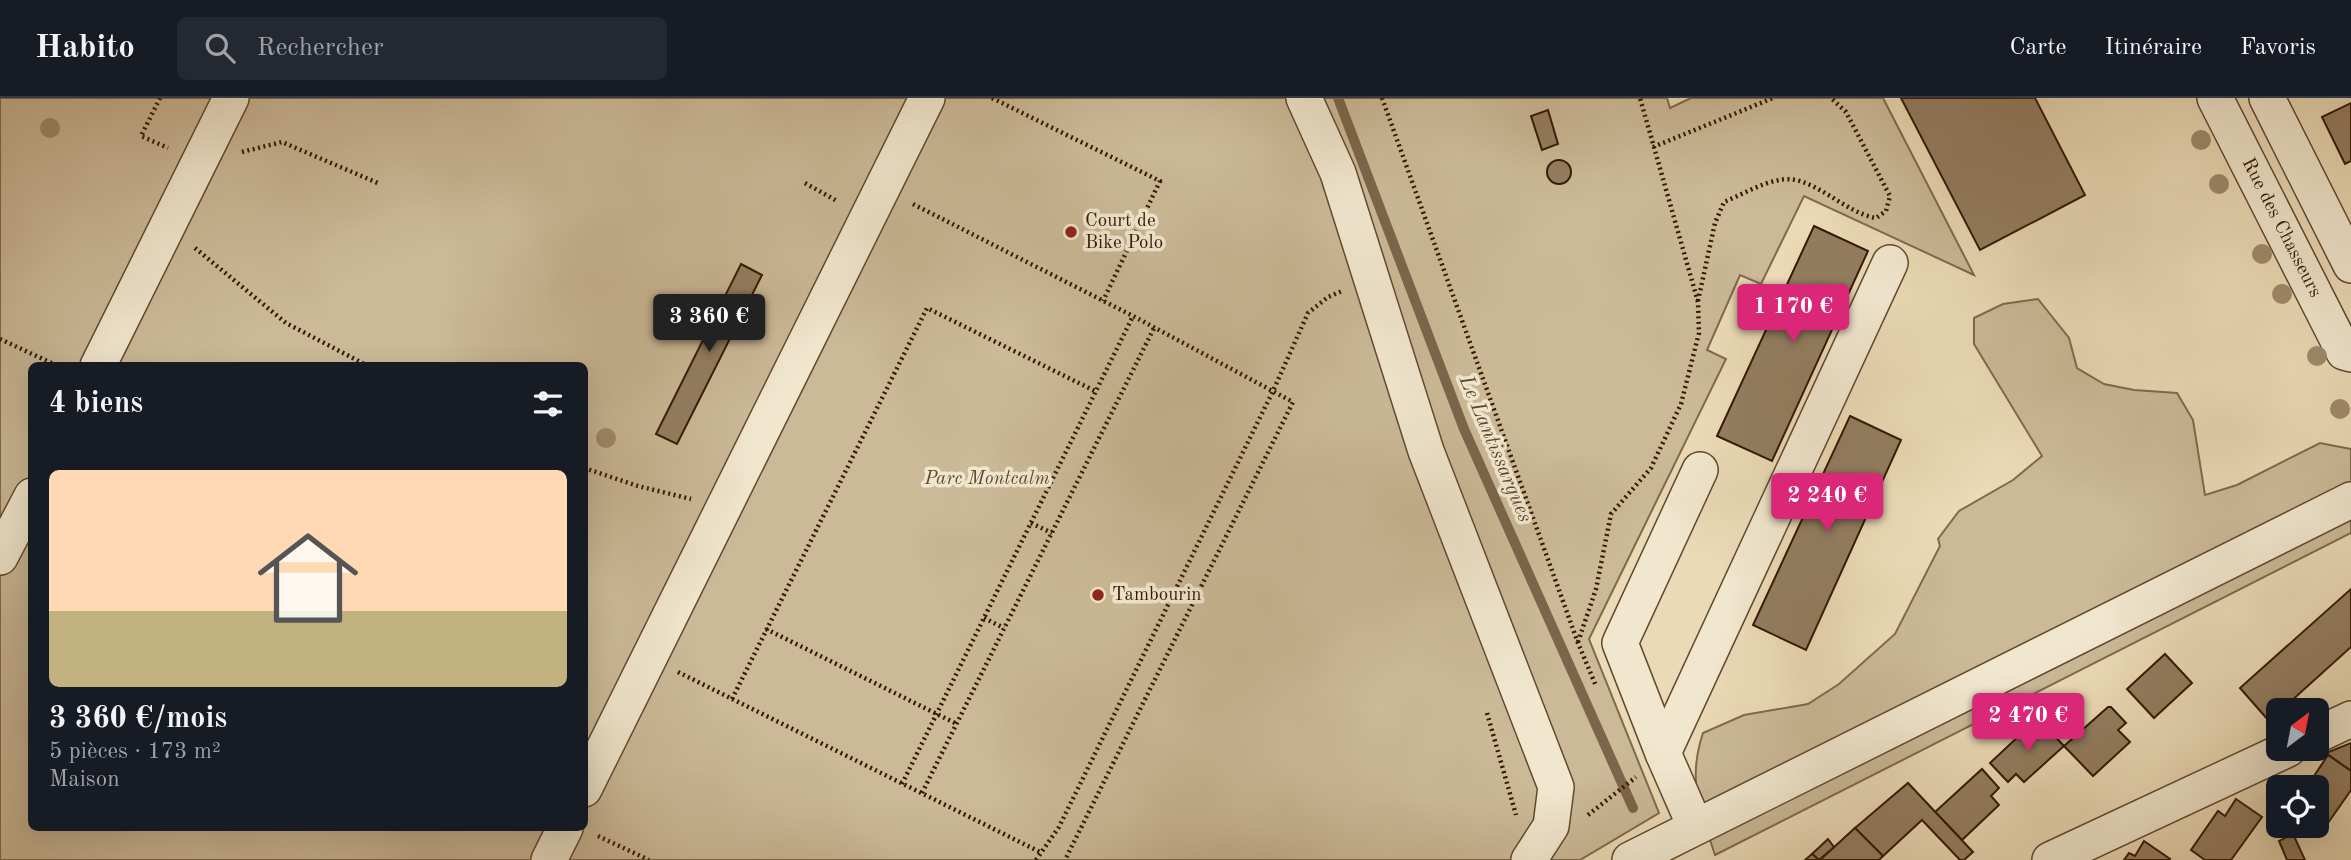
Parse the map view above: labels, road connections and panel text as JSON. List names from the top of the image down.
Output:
{
  "streets": {
    "street": ["Rue des Chasseurs"]
  },
  "water": ["Le Lantissargues"],
  "parks": ["Parc Montcalm"],
  "places": ["Court de Bike Polo", "Tambourin"],
  "north": "top right",
  "page": {
    "header": "Habito",
    "search": "Rechercher",
    "nav": ["Carte", "Itinéraire", "Favoris"],
    "price": [
      "1 170 €",
      "3 360 €",
      "2 240 €",
      "2 470 €"
    ],
    "heading": "4 biens",
    "list": [
      {
        "name": "3 360 €/mois",
        "note": "5 pièces · 173 m² · Maison"
      }
    ]
  }
}
